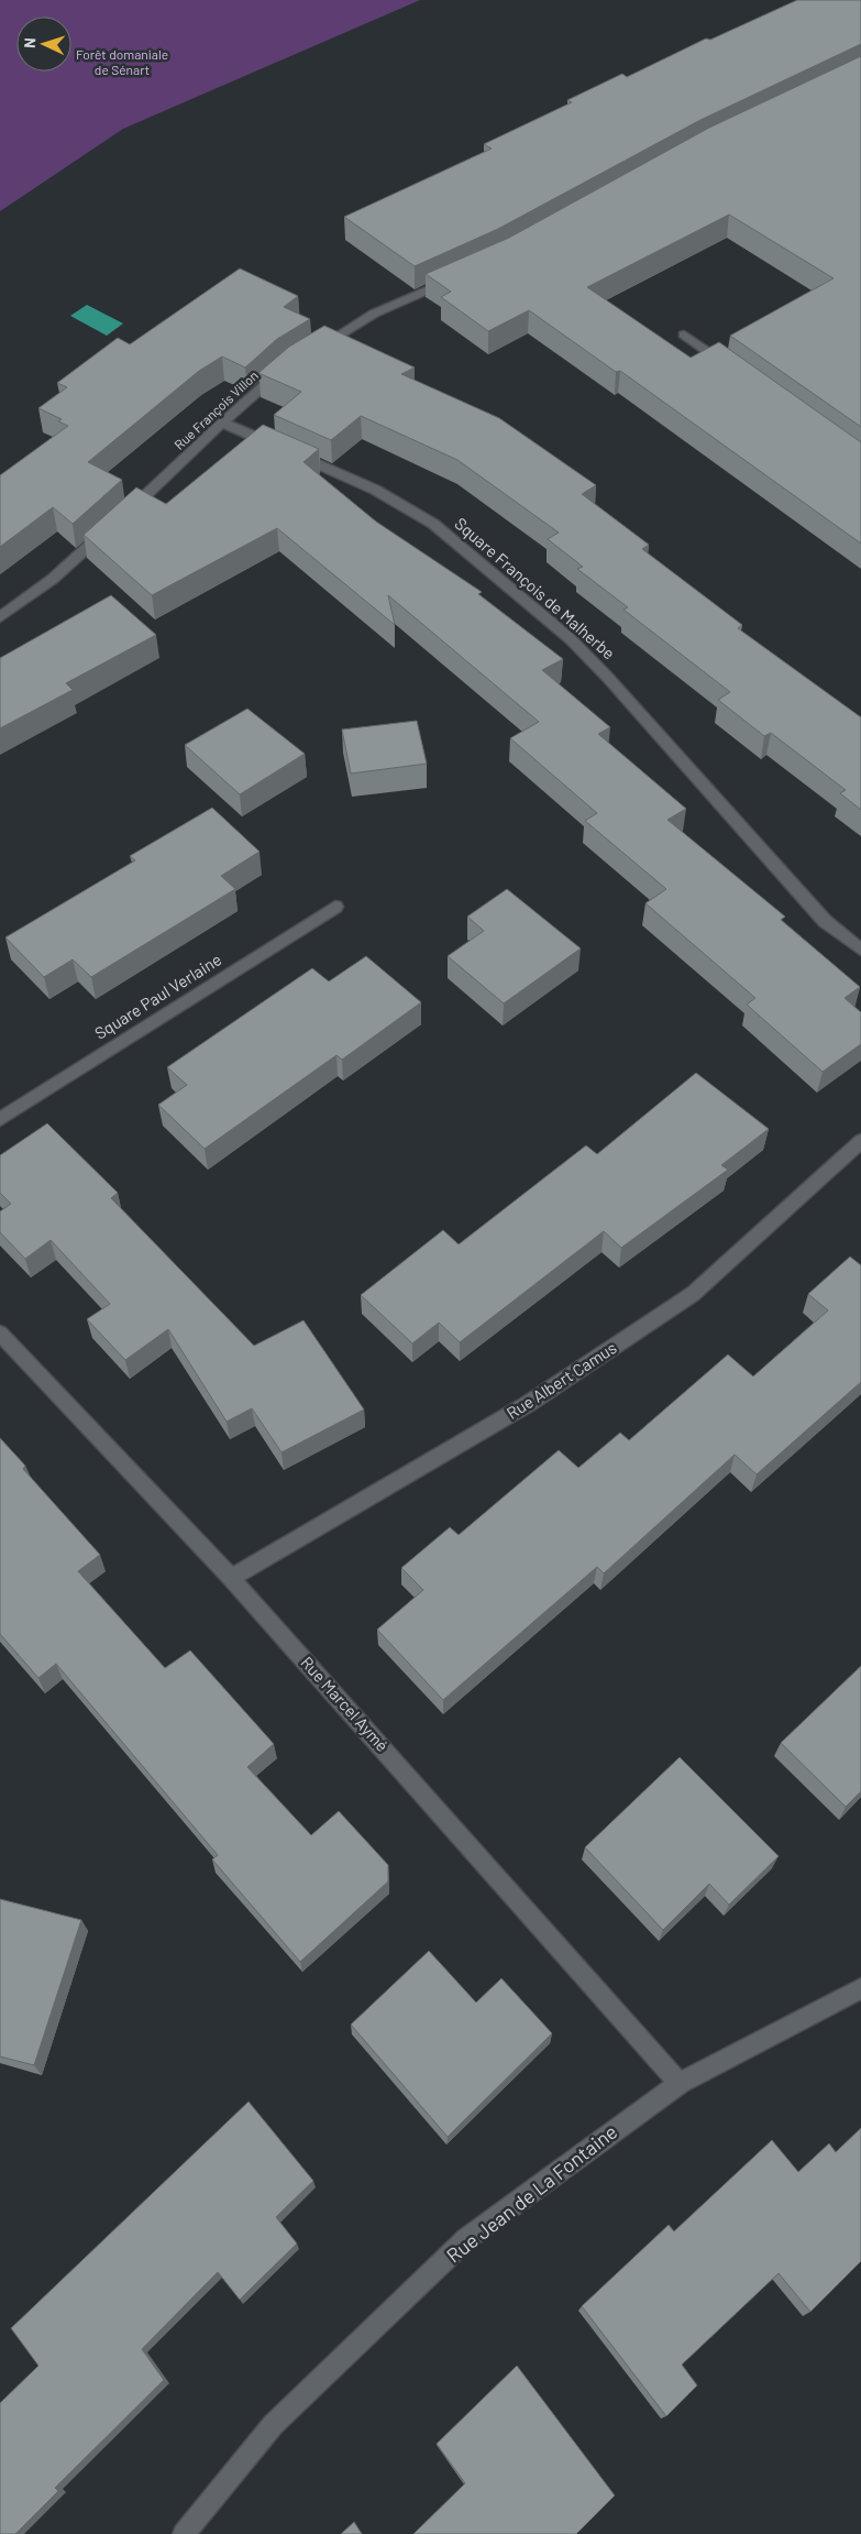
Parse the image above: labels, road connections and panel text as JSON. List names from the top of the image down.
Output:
{
  "streets": {
    "street": [
      "Rue François Villon",
      "Square François de Malherbe",
      "Square Paul Verlaine",
      "Rue Albert Camus",
      "Rue Marcel Aymé",
      "Rue Jean de La Fontaine"
    ]
  },
  "crossings": [
    ["Rue François Villon", "Square François de Malherbe"],
    ["Rue Albert Camus", "Rue Marcel Aymé"],
    ["Rue Marcel Aymé", "Rue Jean de La Fontaine"]
  ],
  "parks": ["Forêt domaniale de Sénart"],
  "north": "left"
}
